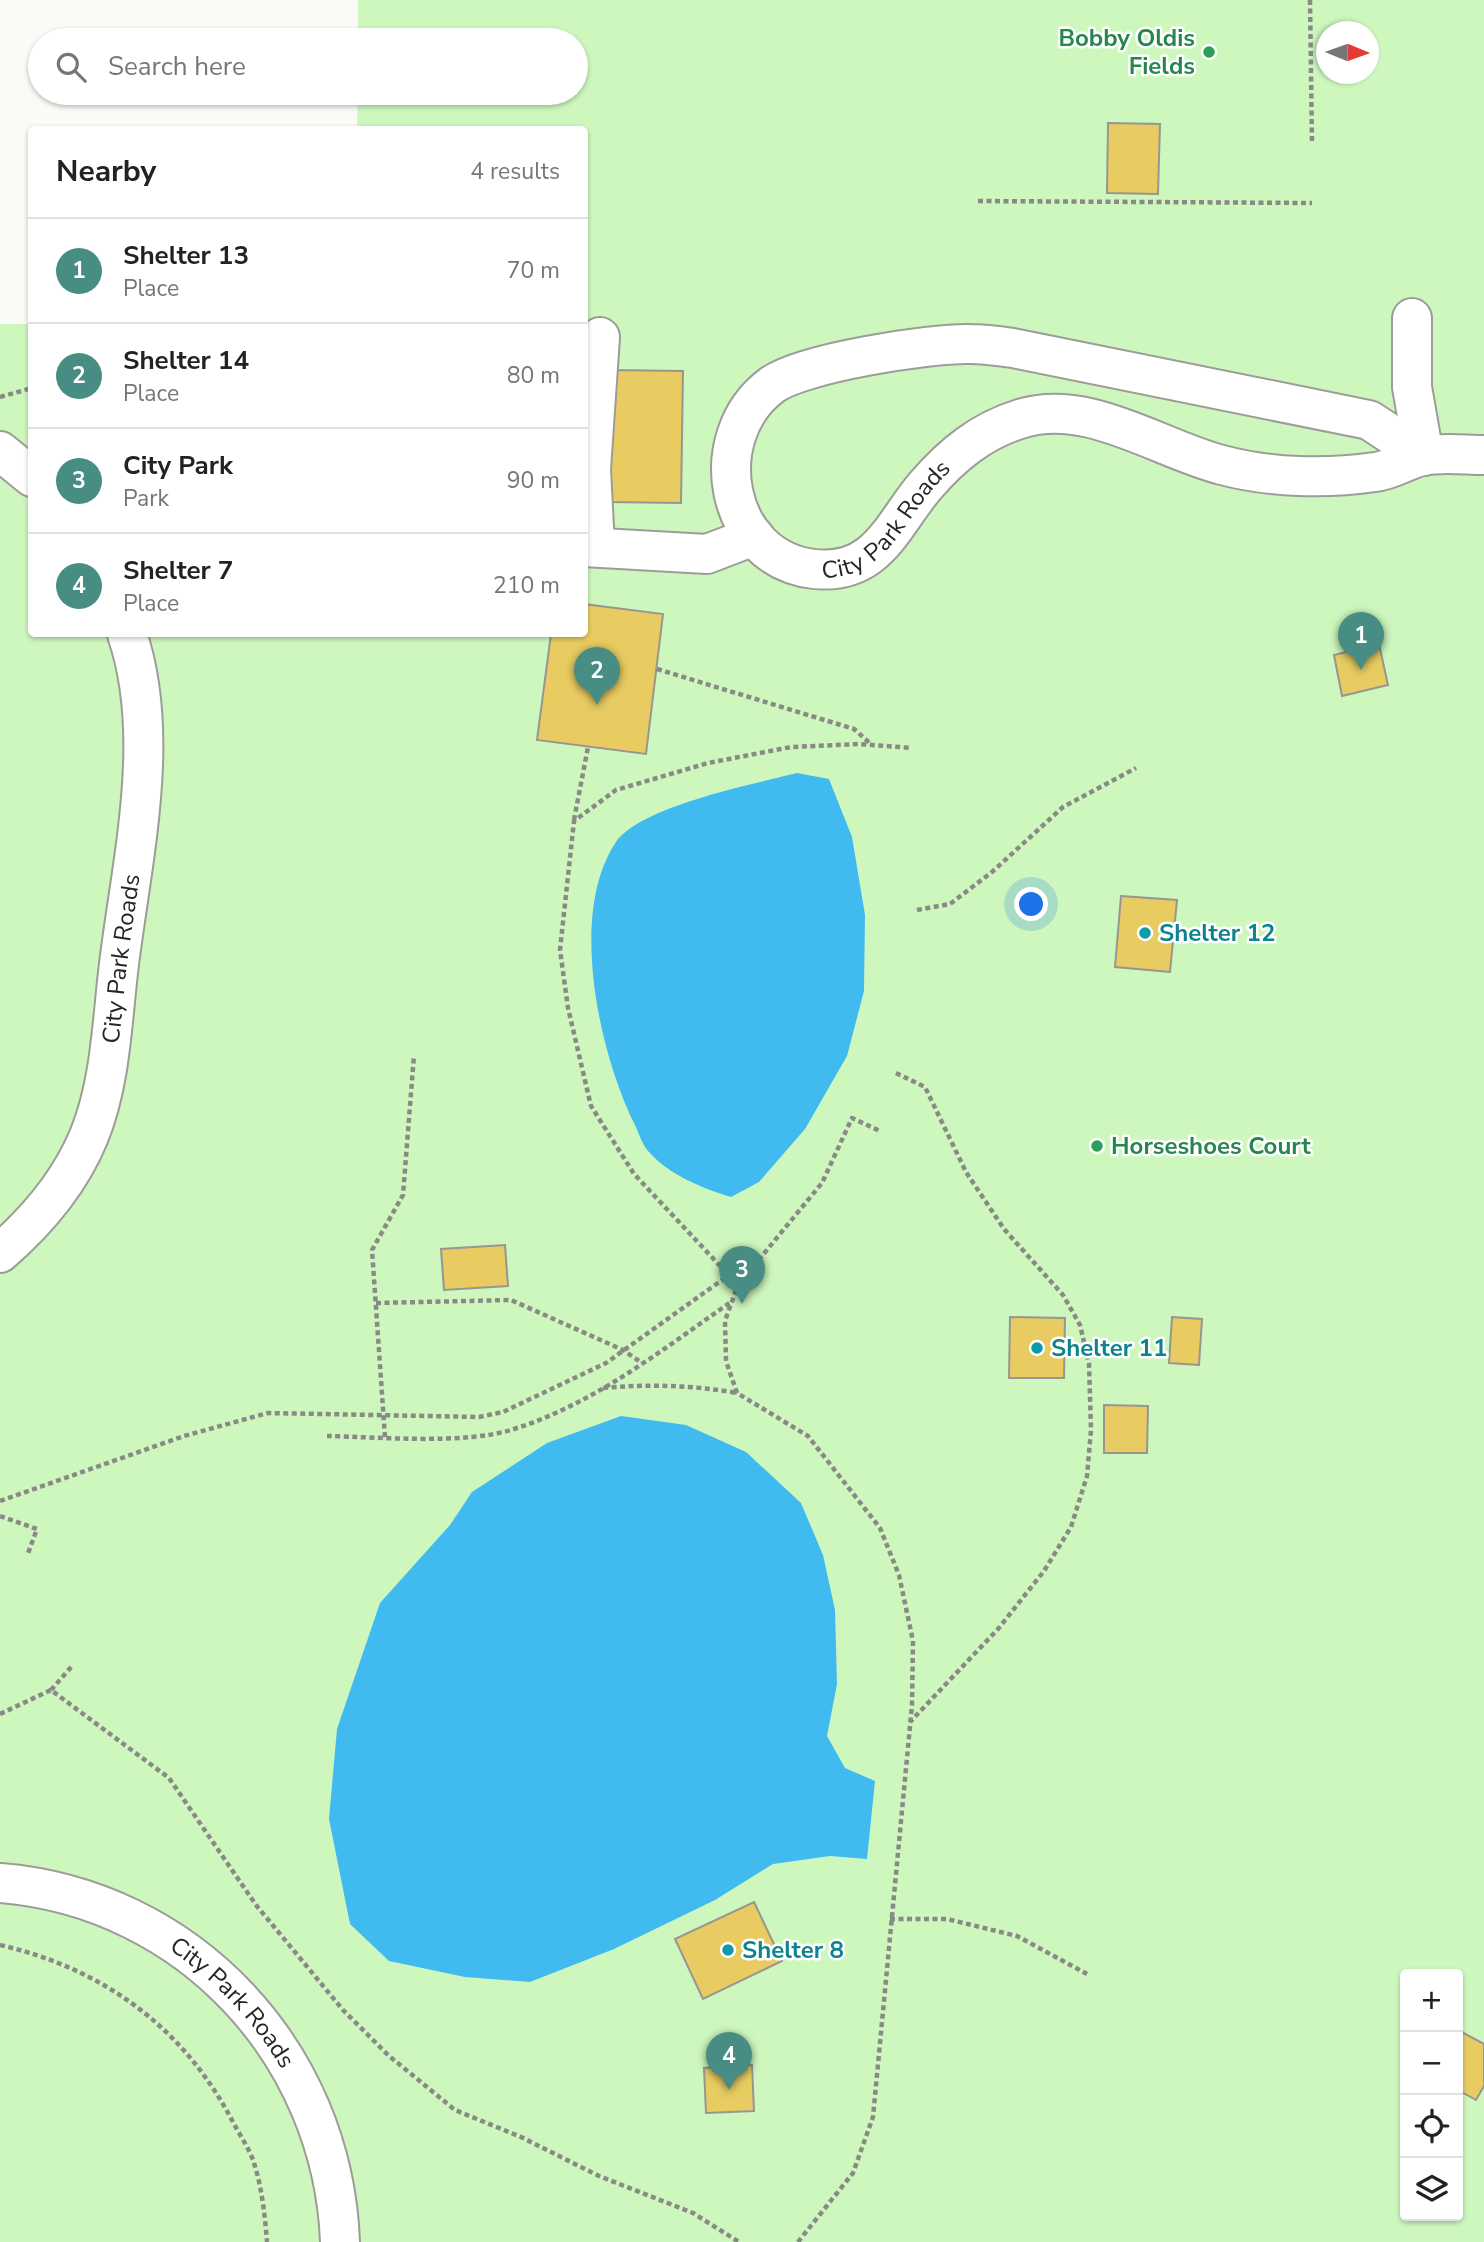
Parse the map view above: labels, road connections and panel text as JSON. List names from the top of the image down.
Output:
{
  "streets": {
    "lane": ["City Park Roads"]
  },
  "places": [
    "Bobby Oldis Fields",
    "Shelter 12",
    "Horseshoes Court",
    "Shelter 11",
    "Shelter 8"
  ],
  "north": "right",
  "page": {
    "search": "Search here",
    "heading": ["Nearby", "4 results"],
    "list": [
      {
        "mark": "1",
        "name": "Shelter 13",
        "note": "Place",
        "value": "70 m"
      },
      {
        "mark": "2",
        "name": "Shelter 14",
        "note": "Place",
        "value": "80 m"
      },
      {
        "mark": "3",
        "name": "City Park",
        "note": "Park",
        "value": "90 m"
      },
      {
        "mark": "4",
        "name": "Shelter 7",
        "note": "Place",
        "value": "210 m"
      }
    ],
    "pins": [
      "1",
      "2",
      "3",
      "4"
    ],
    "map_buttons": ["+", "−"]
  }
}
